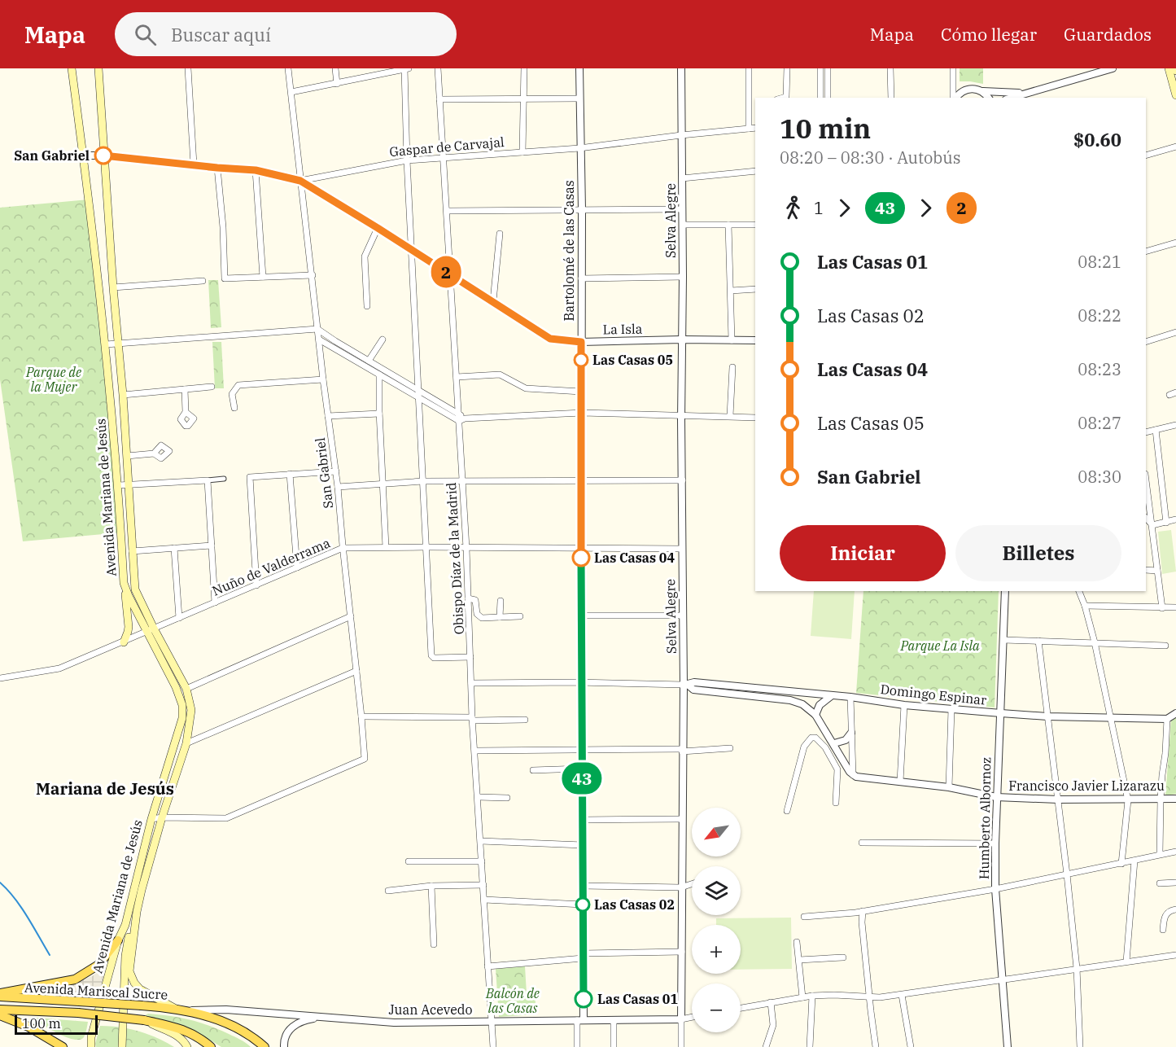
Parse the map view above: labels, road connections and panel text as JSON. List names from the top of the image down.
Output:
{
  "streets": {
    "main road": ["Avenida Mariana de Jesús", "Avenida Mariscal Sucre"],
    "street": [
      "Gaspar de Carvajal",
      "Selva Alegre",
      "Bartolomé de las Casas",
      "La Isla",
      "San Gabriel",
      "Obispo Díaz de la Madrid",
      "Nuño de Valderrama",
      "Domingo Espinar",
      "Francisco Javier Lizarazu",
      "Humberto Albornoz",
      "Juan Acevedo"
    ]
  },
  "crossings": [
    ["Gaspar de Carvajal", "Selva Alegre"],
    ["Gaspar de Carvajal", "Bartolomé de las Casas"],
    ["Gaspar de Carvajal", "La Isla"],
    ["Gaspar de Carvajal", "San Gabriel"],
    ["Gaspar de Carvajal", "Avenida Mariana de Jesús"],
    ["Selva Alegre", "La Isla"],
    ["Selva Alegre", "Nuño de Valderrama"],
    ["Selva Alegre", "Domingo Espinar"],
    ["Selva Alegre", "Juan Acevedo"],
    ["Bartolomé de las Casas", "La Isla"],
    ["Bartolomé de las Casas", "Nuño de Valderrama"],
    ["Bartolomé de las Casas", "Domingo Espinar"],
    ["Bartolomé de las Casas", "Juan Acevedo"],
    ["La Isla", "San Gabriel"],
    ["San Gabriel", "Avenida Mariana de Jesús"],
    ["San Gabriel", "Nuño de Valderrama"],
    ["Avenida Mariana de Jesús", "Nuño de Valderrama"],
    ["Avenida Mariana de Jesús", "Avenida Mariscal Sucre"],
    ["Obispo Díaz de la Madrid", "Nuño de Valderrama"],
    ["Obispo Díaz de la Madrid", "Domingo Espinar"],
    ["Obispo Díaz de la Madrid", "Juan Acevedo"],
    ["Domingo Espinar", "Francisco Javier Lizarazu"],
    ["Domingo Espinar", "Humberto Albornoz"],
    ["Francisco Javier Lizarazu", "Humberto Albornoz"],
    ["Avenida Mariscal Sucre", "Juan Acevedo"]
  ],
  "districts": ["Mariana de Jesús"],
  "parks": ["Parque de la Mujer", "Parque La Isla", "Balcón de las Casas"],
  "places": [
    "San Gabriel",
    "Las Casas 05",
    "Las Casas 04",
    "Las Casas 02",
    "Las Casas 01"
  ],
  "lines": ["bus line 2", "bus line 43"],
  "scale_bar": "100 m",
  "north": "bottom left",
  "page": {
    "header": "Mapa",
    "search": "Buscar aquí",
    "nav": ["Mapa", "Cómo llegar", "Guardados"],
    "on_map": ["43", "2"],
    "heading": ["10 min", "08:20 – 08:30 · Autobús", "$0.60"],
    "legs": ["1", "43", "2"],
    "list": [
      {
        "name": "Las Casas 01",
        "value": "08:21"
      },
      {
        "name": "Las Casas 02",
        "value": "08:22"
      },
      {
        "name": "Las Casas 04",
        "value": "08:23"
      },
      {
        "name": "Las Casas 05",
        "value": "08:27"
      },
      {
        "name": "San Gabriel",
        "value": "08:30"
      }
    ],
    "buttons": ["Iniciar", "Billetes"],
    "map_buttons": ["+", "−"],
    "scale": "100 m"
  }
}
